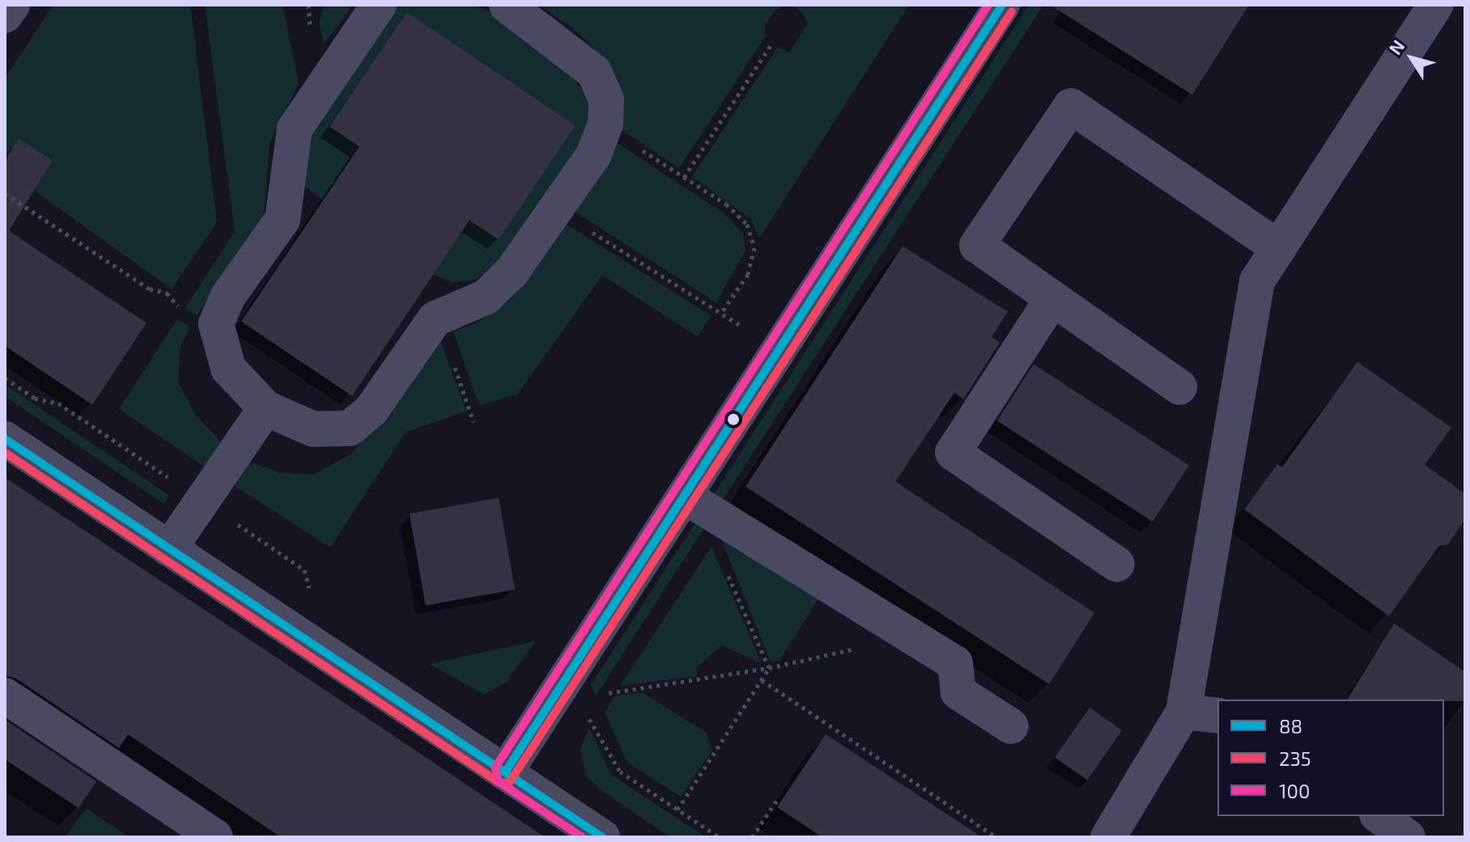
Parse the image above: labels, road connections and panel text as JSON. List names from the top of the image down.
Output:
{
  "lines": ["transit line 88", "transit line 100", "transit line 235"],
  "legend": ["88", "235", "100"],
  "north": "top left"
}
